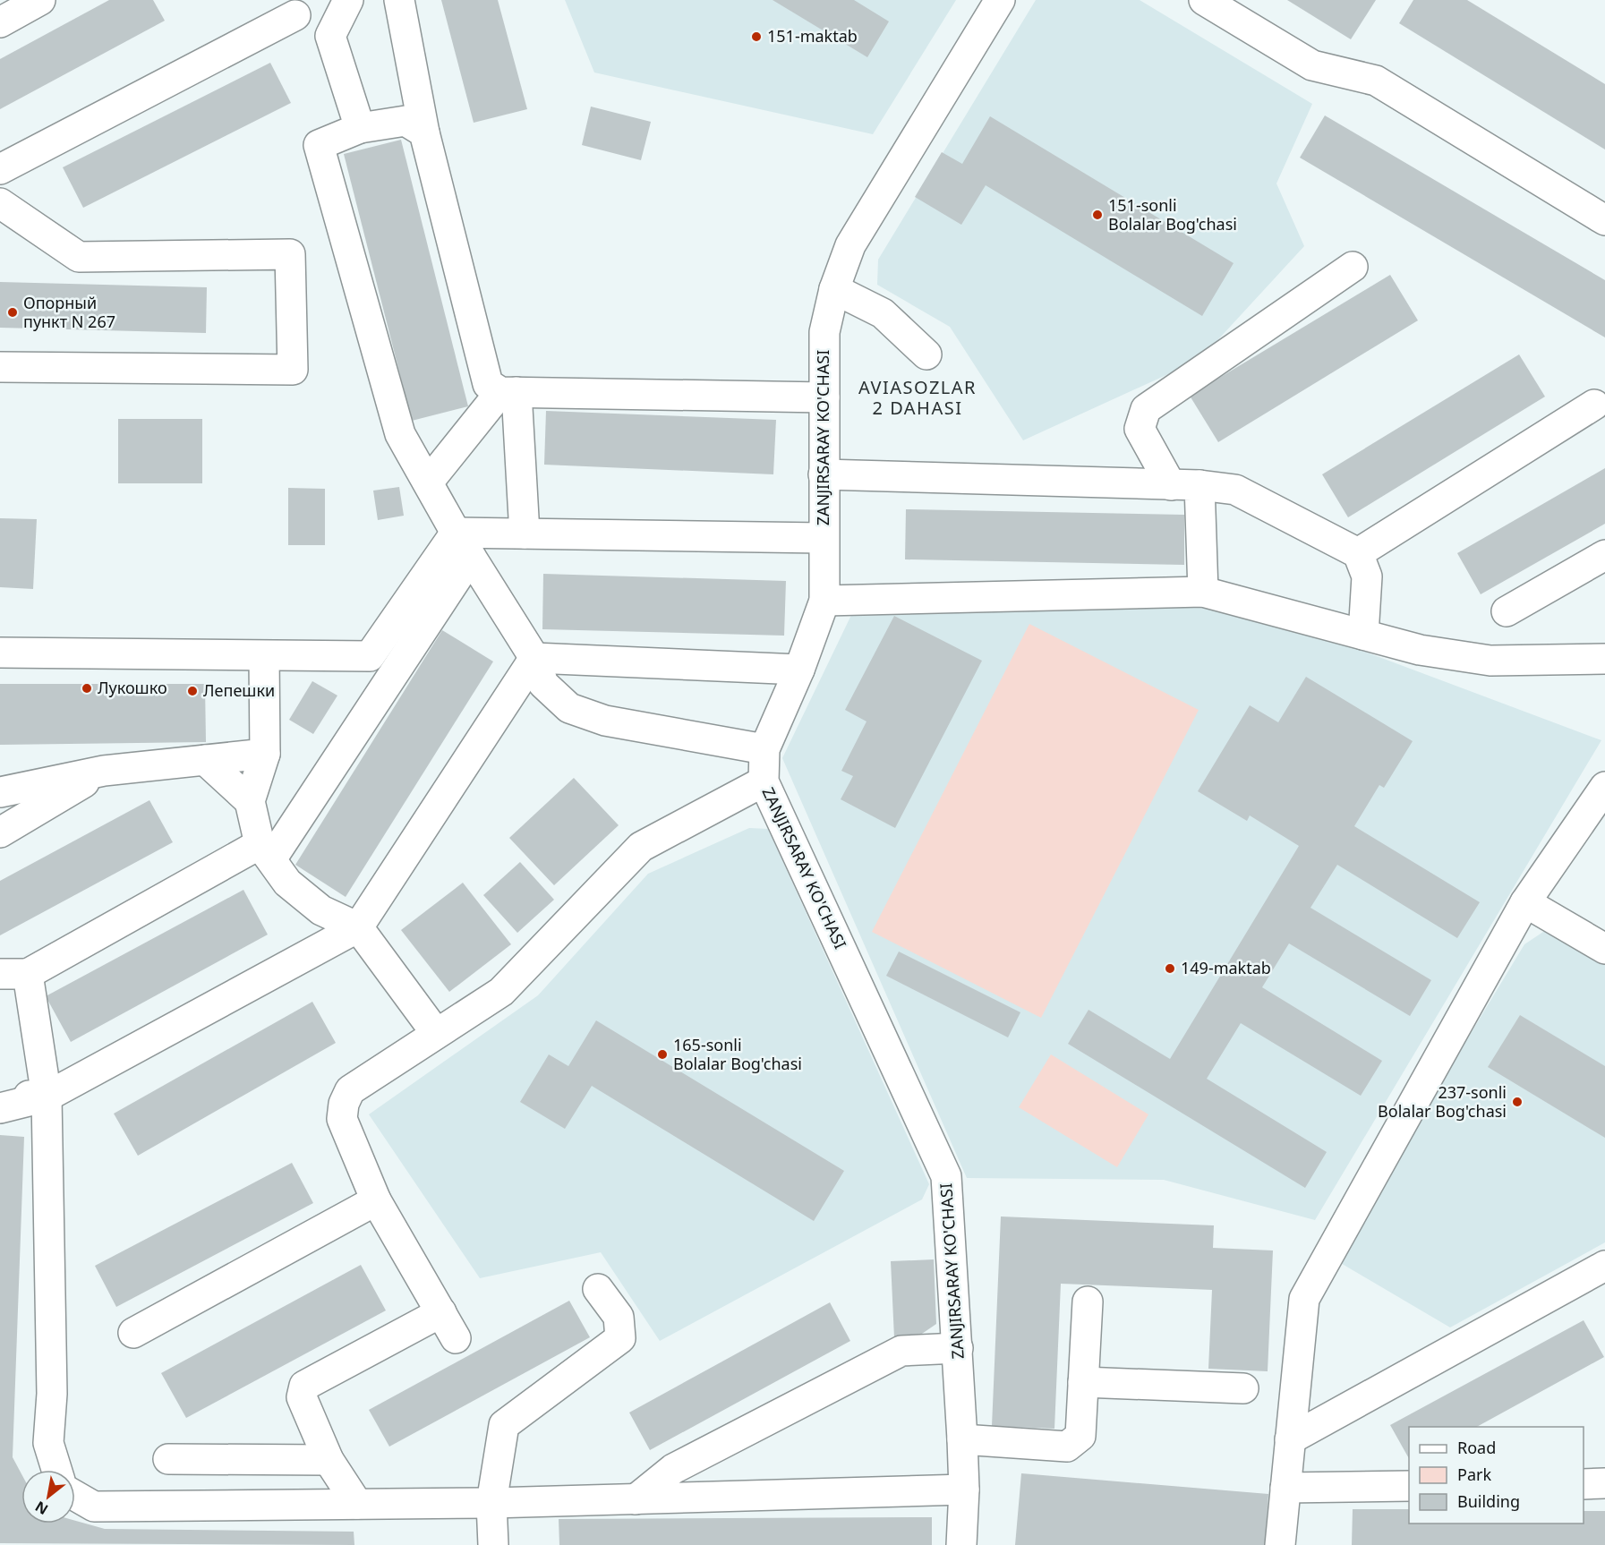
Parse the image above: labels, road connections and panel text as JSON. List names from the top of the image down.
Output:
{
  "streets": {
    "street": ["ZANJIRSARAY KO'CHASI"]
  },
  "districts": ["AVIASOZLAR 2 DAHASI"],
  "places": [
    "151-maktab",
    "151-sonli Bolalar Bog'chasi",
    "Опорный пункт N 267",
    "Лукошко",
    "Лепешки",
    "149-maktab",
    "165-sonli Bolalar Bog'chasi",
    "237-sonli Bolalar Bog'chasi"
  ],
  "legend": ["Road", "Park", "Building"],
  "north": "bottom left"
}
